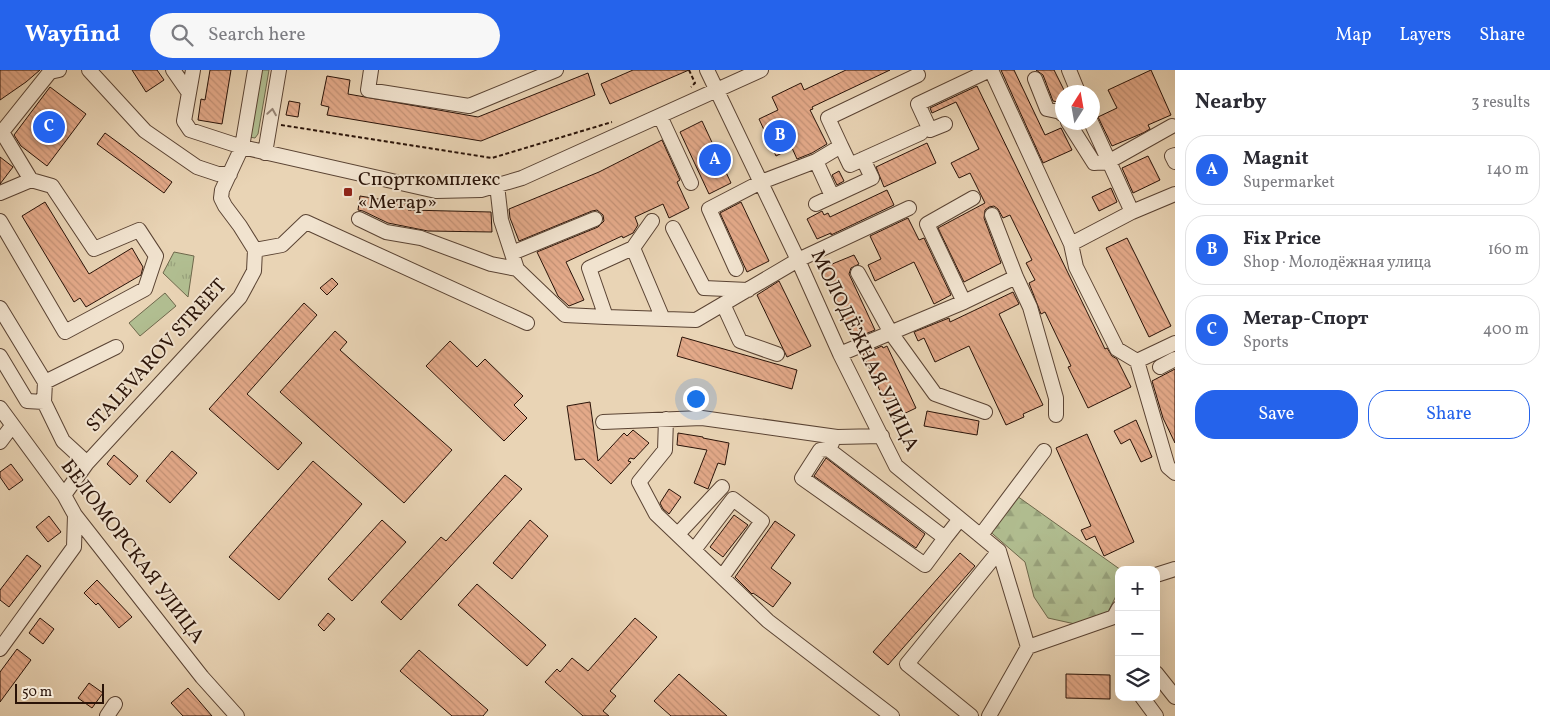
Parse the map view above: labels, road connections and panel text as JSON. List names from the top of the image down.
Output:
{
  "streets": {
    "street": ["МОЛОДЁЖНАЯ УЛИЦА", "STALEVAROV STREET", "БЕЛОМОРСКАЯ УЛИЦА"]
  },
  "crossings": [
    ["STALEVAROV STREET", "БЕЛОМОРСКАЯ УЛИЦА"]
  ],
  "places": {
    "transit": ["Спорткомплекс «Метар»"]
  },
  "scale_bar": "50 m",
  "north": "top",
  "page": {
    "header": "Wayfind",
    "search": "Search here",
    "nav": ["Map", "Layers", "Share"],
    "heading": ["Nearby", "3 results"],
    "pins": ["C", "B", "A"],
    "list": [
      {
        "mark": "A",
        "name": "Magnit",
        "note": "Supermarket",
        "value": "140 m"
      },
      {
        "mark": "B",
        "name": "Fix Price",
        "note": "Shop · Молодёжная улица",
        "value": "160 m"
      },
      {
        "mark": "C",
        "name": "Метар-Спорт",
        "note": "Sports",
        "value": "400 m"
      }
    ],
    "buttons": ["Save", "Share"],
    "map_buttons": ["+", "−"],
    "scale": "50 m"
  }
}
